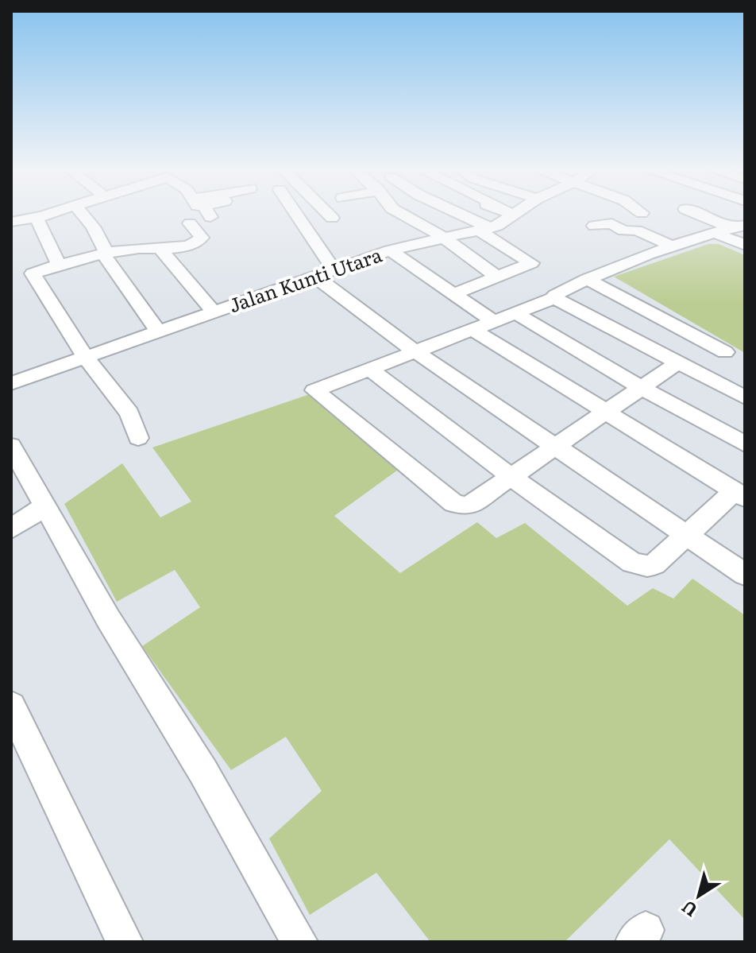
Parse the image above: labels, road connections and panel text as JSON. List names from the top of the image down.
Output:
{
  "streets": {
    "street": ["Jalan Kunti Utara"]
  },
  "north": "bottom left"
}
